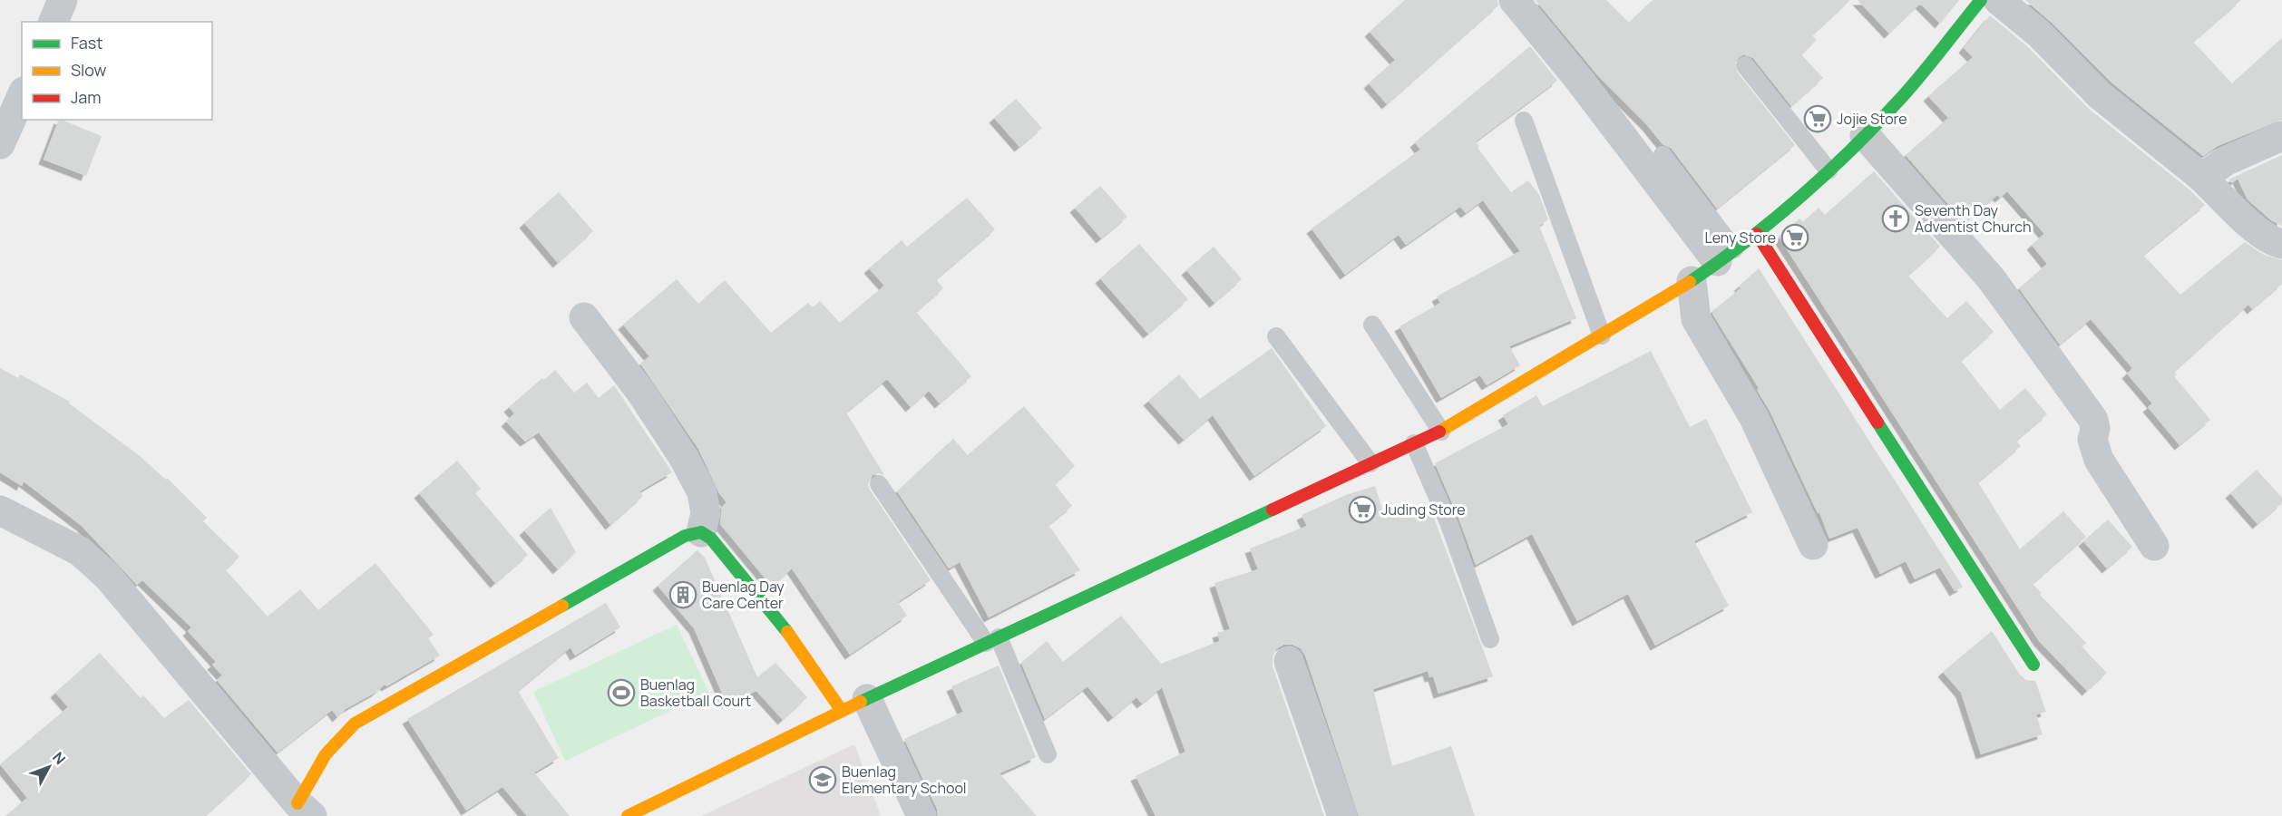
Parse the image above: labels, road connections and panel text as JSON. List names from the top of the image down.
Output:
{
  "places": {
    "supermarket": ["Jojie Store", "Leny Store", "Juding Store"],
    "church": ["Seventh Day Adventist Church"],
    "building": ["Buenlag Day Care Center"],
    "sports": ["Buenlag Basketball Court"],
    "school or university": ["Buenlag Elementary School"]
  },
  "legend": ["Fast", "Slow", "Jam"],
  "north": "top right"
}
